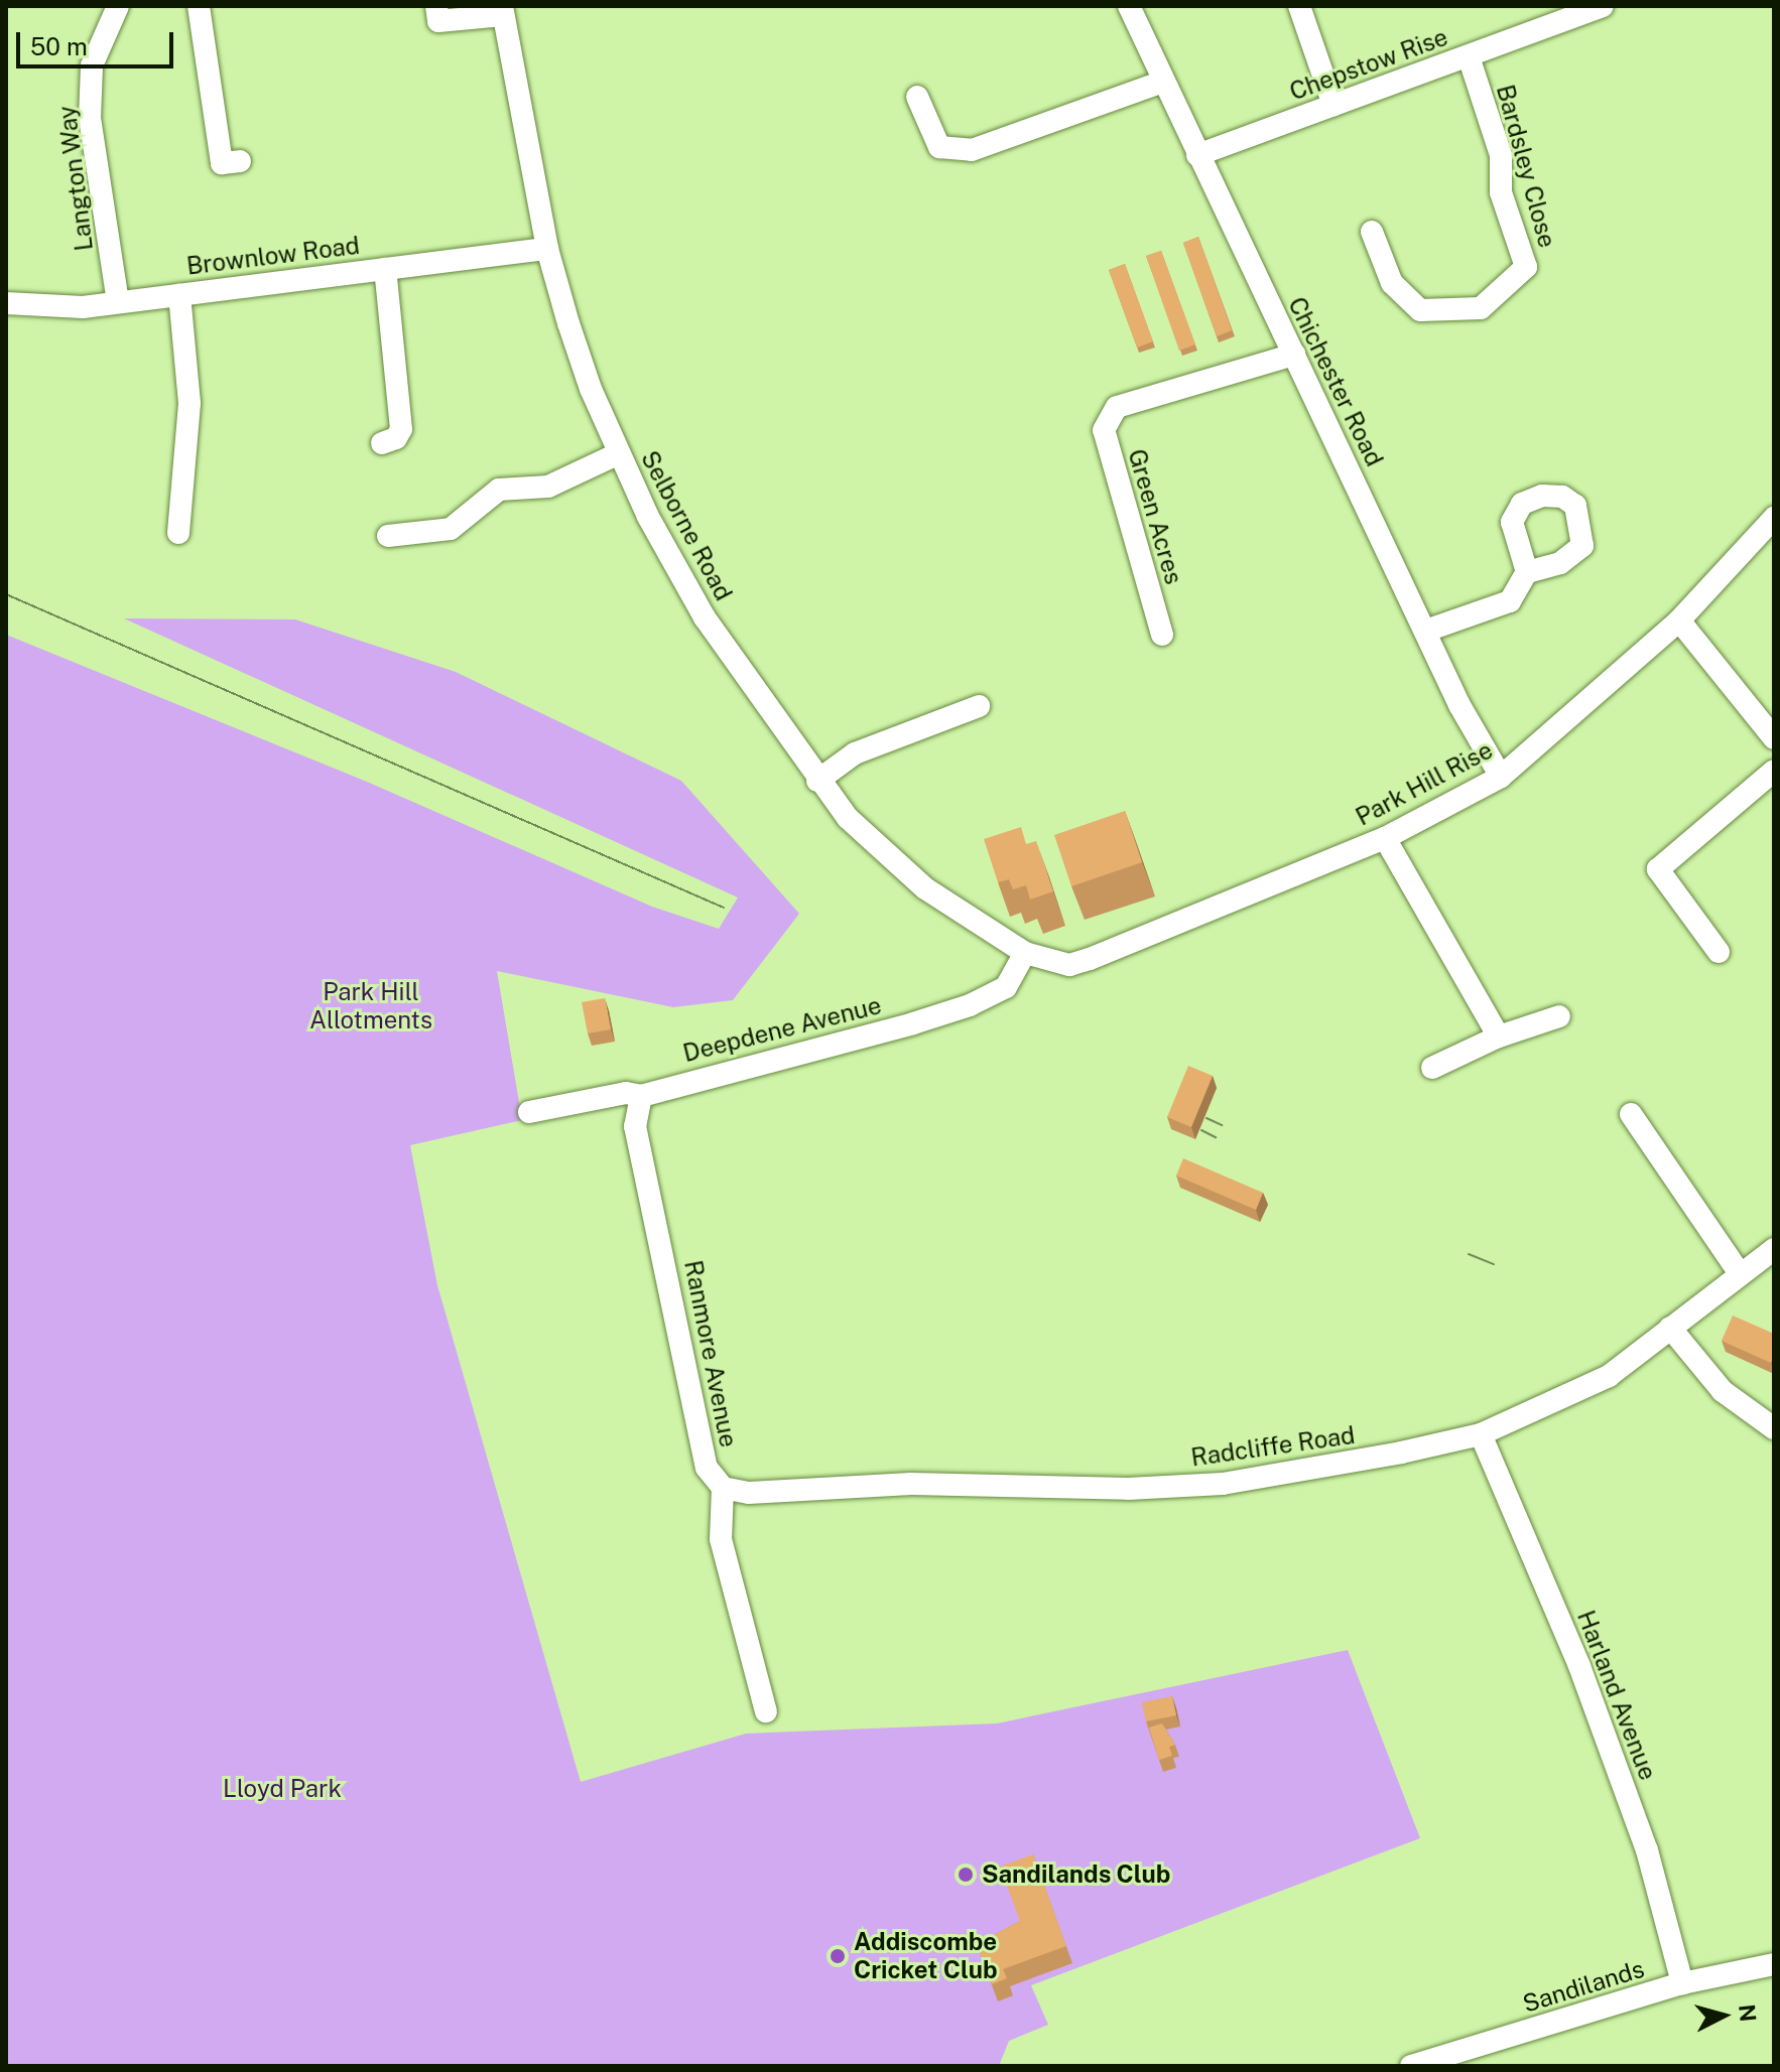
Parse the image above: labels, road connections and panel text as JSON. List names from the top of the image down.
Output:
{
  "streets": {
    "street": [
      "Chepstow Rise",
      "Bardsley Close",
      "Langton Way",
      "Brownlow Road",
      "Chichester Road",
      "Green Acres",
      "Selborne Road",
      "Park Hill Rise",
      "Deepdene Avenue",
      "Ranmore Avenue",
      "Radcliffe Road",
      "Harland Avenue",
      "Sandilands"
    ]
  },
  "crossings": [
    ["Chepstow Rise", "Bardsley Close"],
    ["Chepstow Rise", "Chichester Road"],
    ["Langton Way", "Brownlow Road"],
    ["Brownlow Road", "Selborne Road"],
    ["Chichester Road", "Green Acres"],
    ["Chichester Road", "Park Hill Rise"],
    ["Selborne Road", "Park Hill Rise"],
    ["Selborne Road", "Deepdene Avenue"],
    ["Park Hill Rise", "Deepdene Avenue"],
    ["Deepdene Avenue", "Ranmore Avenue"],
    ["Ranmore Avenue", "Radcliffe Road"],
    ["Radcliffe Road", "Harland Avenue"],
    ["Harland Avenue", "Sandilands"]
  ],
  "parks": ["Park Hill Allotments", "Lloyd Park"],
  "places": ["Sandilands Club", "Addiscombe Cricket Club"],
  "scale_bar": "50 m",
  "north": "right"
}
